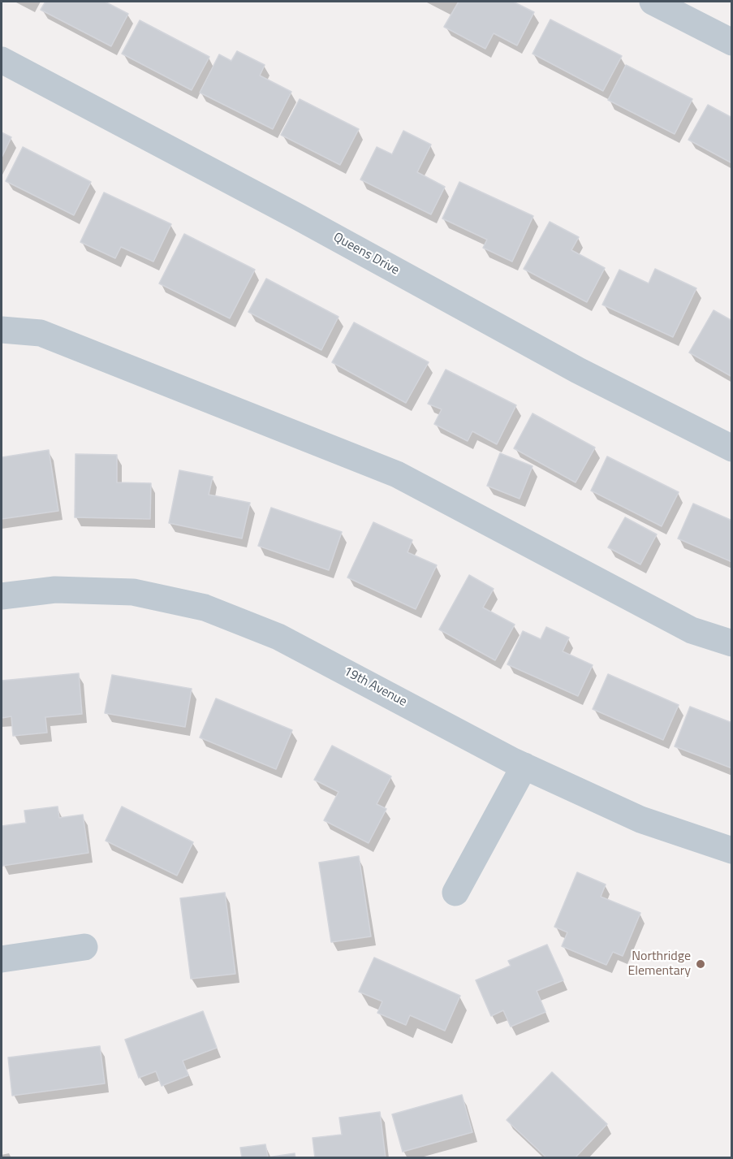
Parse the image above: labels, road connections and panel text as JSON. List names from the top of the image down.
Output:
{
  "streets": {
    "street": ["Queens Drive", "19th Avenue"]
  },
  "places": ["Northridge Elementary"]
}
